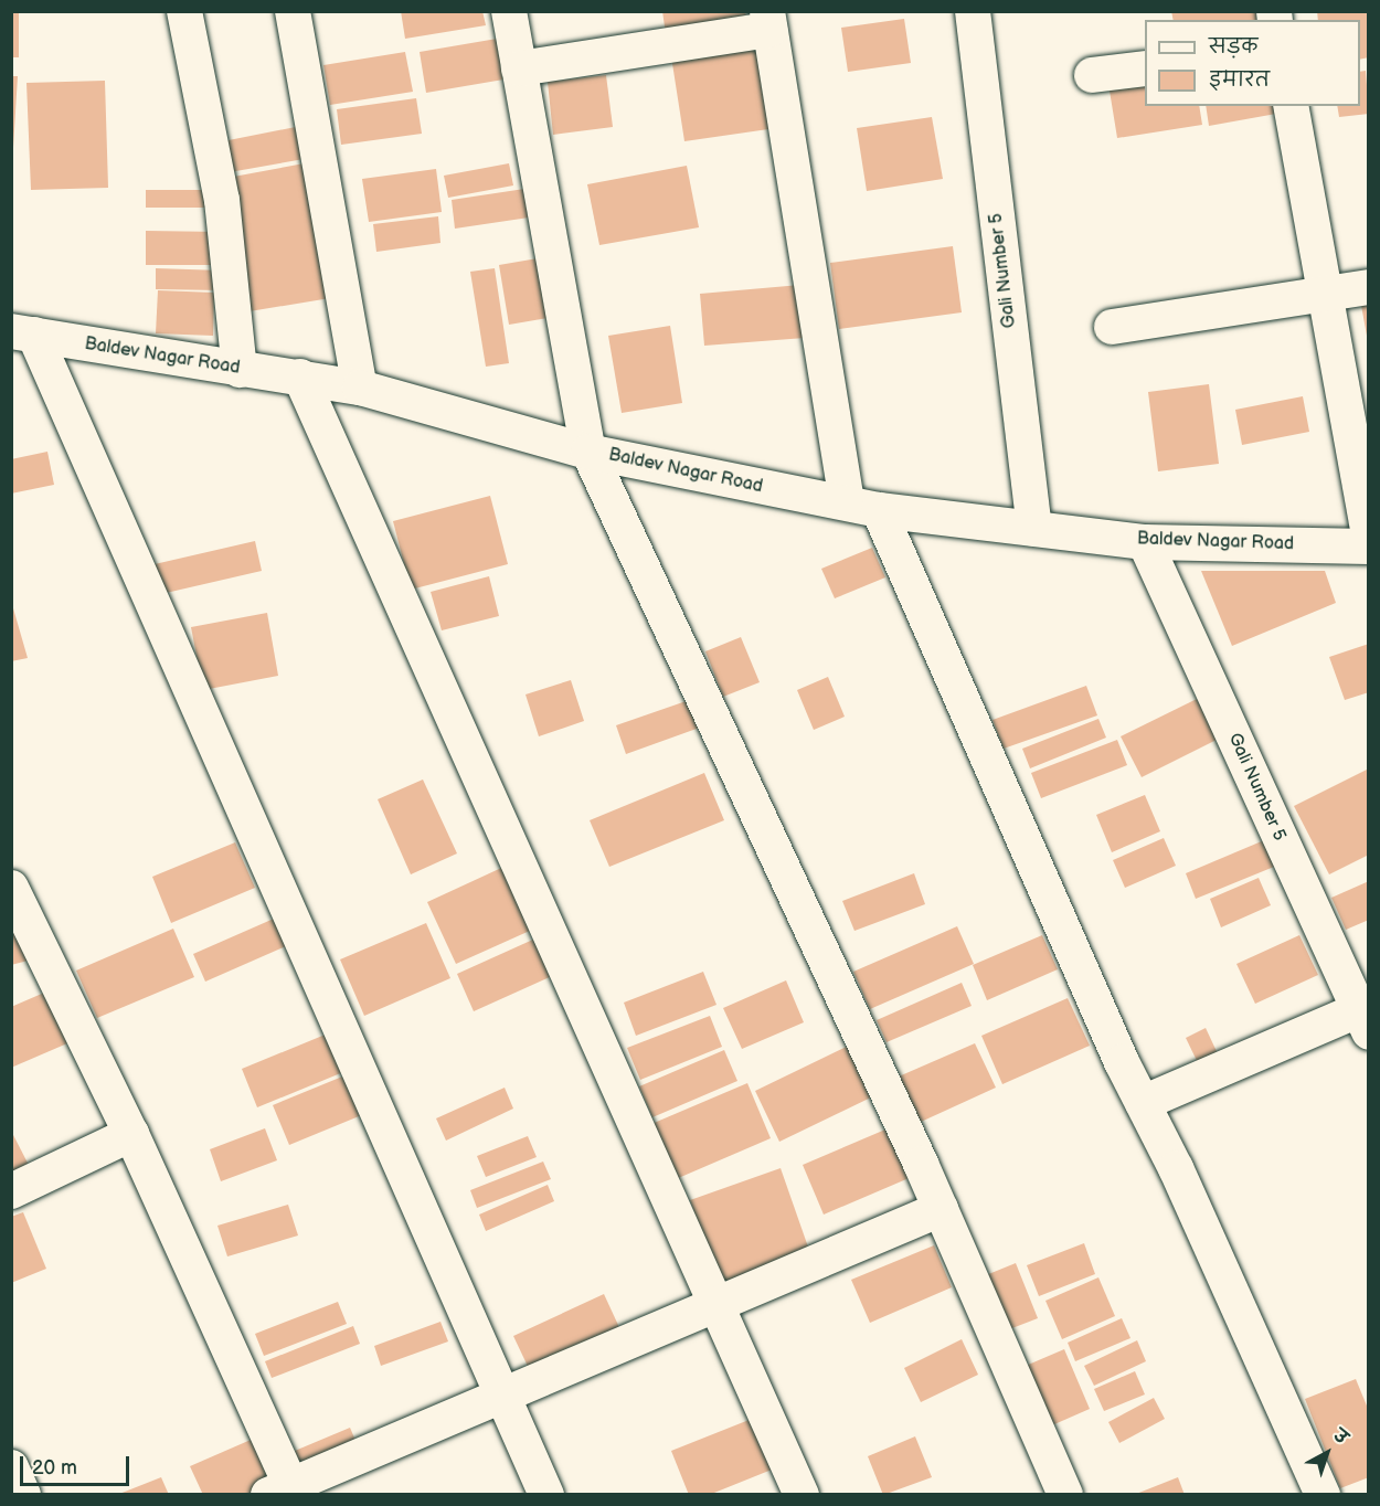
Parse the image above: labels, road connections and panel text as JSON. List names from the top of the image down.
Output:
{
  "streets": {
    "street": ["Gali Number 5", "Baldev Nagar Road"]
  },
  "crossings": [
    ["Gali Number 5", "Baldev Nagar Road"]
  ],
  "legend": ["सड़क", "इमारत"],
  "scale_bar": "20 m",
  "north": "top right"
}
